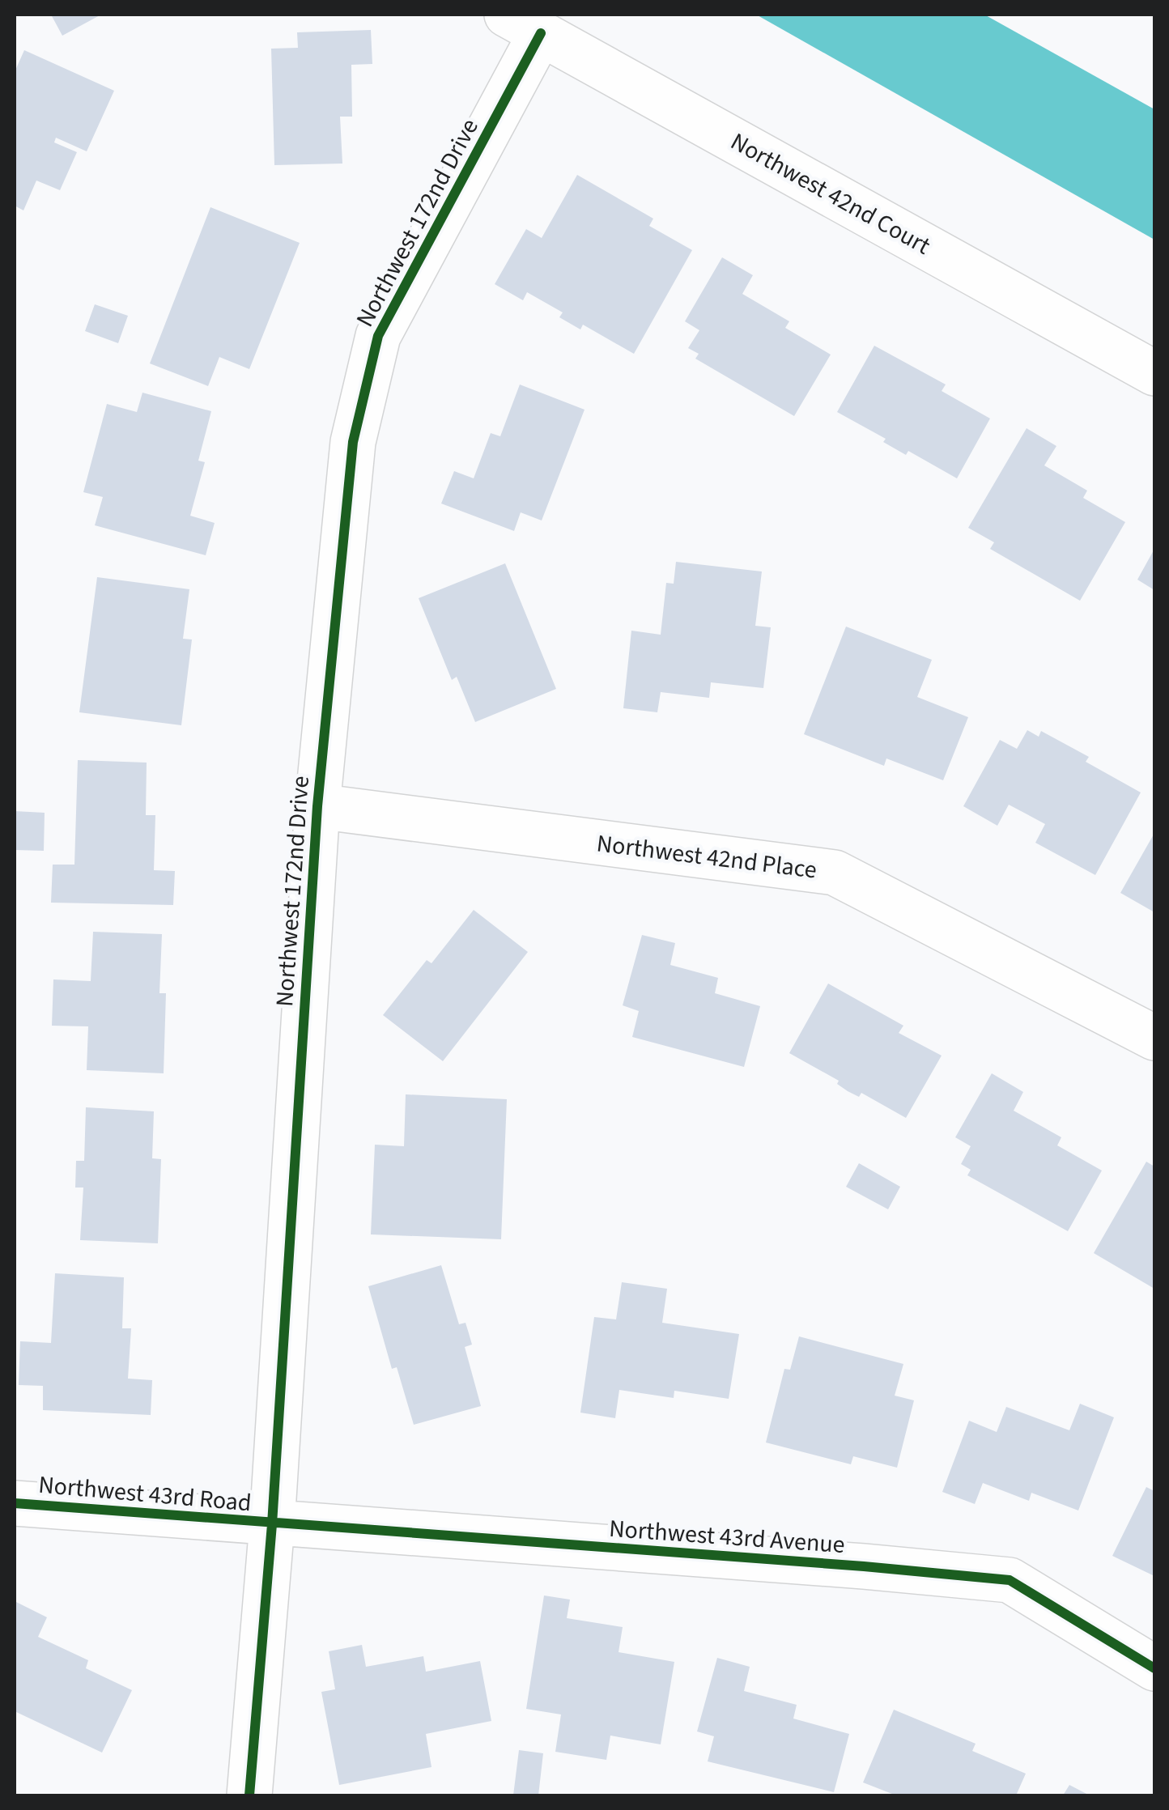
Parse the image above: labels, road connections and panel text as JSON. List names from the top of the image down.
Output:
{
  "streets": {
    "street": [
      "Northwest 42nd Court",
      "Northwest 172nd Drive",
      "Northwest 42nd Place",
      "Northwest 43rd Road",
      "Northwest 43rd Avenue"
    ]
  },
  "crossings": [
    ["Northwest 42nd Court", "Northwest 172nd Drive"],
    ["Northwest 172nd Drive", "Northwest 42nd Place"],
    ["Northwest 172nd Drive", "Northwest 43rd Road"],
    ["Northwest 172nd Drive", "Northwest 43rd Avenue"],
    ["Northwest 43rd Road", "Northwest 43rd Avenue"]
  ]
}
